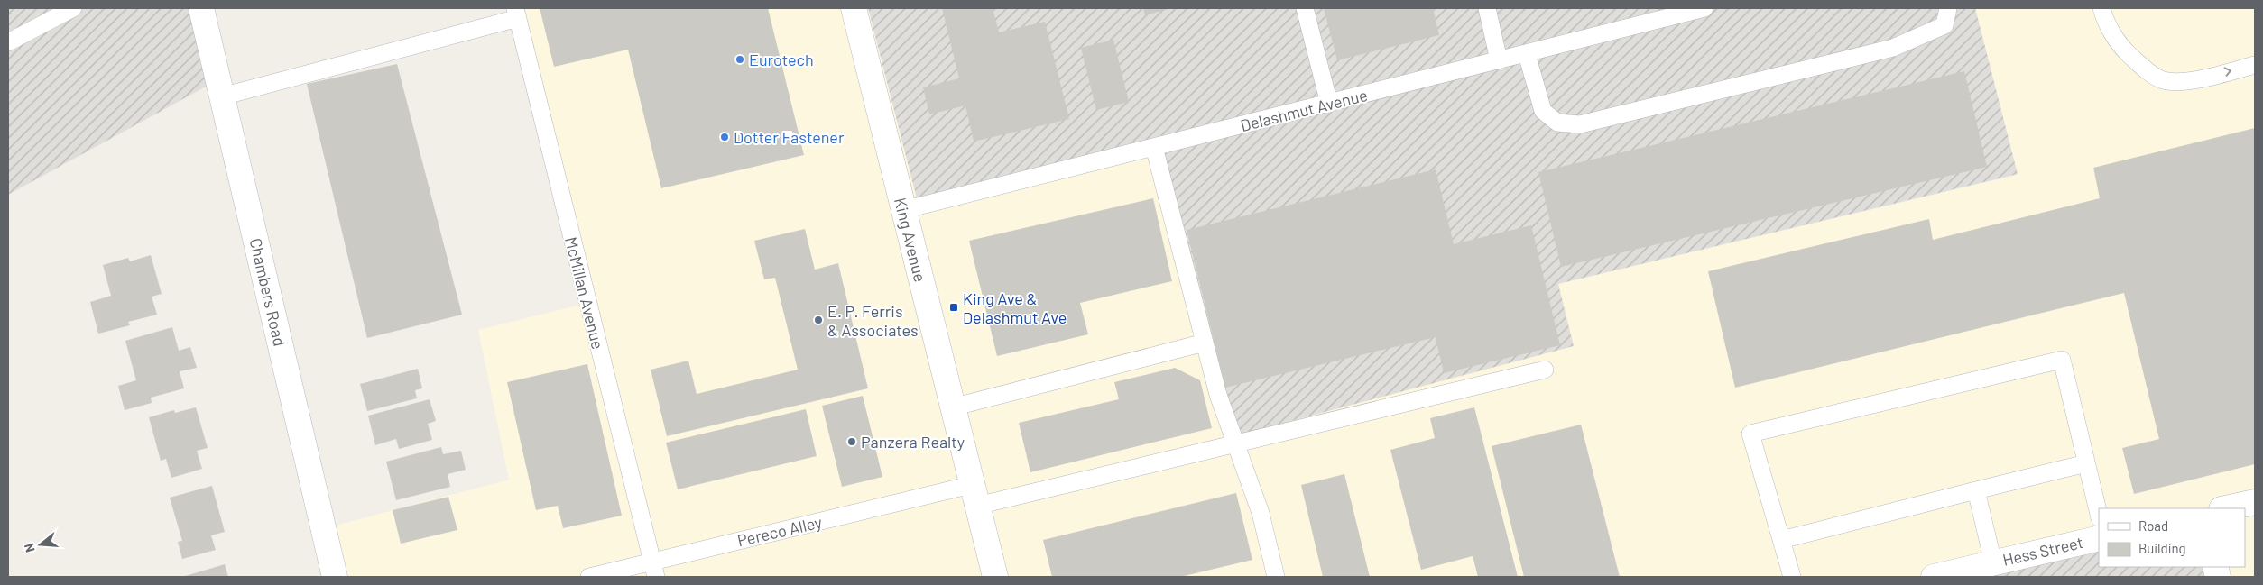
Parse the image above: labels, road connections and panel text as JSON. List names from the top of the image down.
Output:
{
  "streets": {
    "street": ["King Avenue", "Chambers Road", "Hess Street"],
    "lane": ["Delashmut Avenue", "McMillan Avenue", "Pereco Alley"]
  },
  "crossings": [
    ["Delashmut Avenue", "King Avenue"],
    ["King Avenue", "Pereco Alley"],
    ["McMillan Avenue", "Pereco Alley"]
  ],
  "places": {
    "other": [
      "Eurotech",
      "Dotter Fastener",
      "E. P. Ferris & Associates",
      "Panzera Realty"
    ],
    "transit": ["King Ave & Delashmut Ave"]
  },
  "legend": ["Road", "Building"],
  "north": "left"
}
